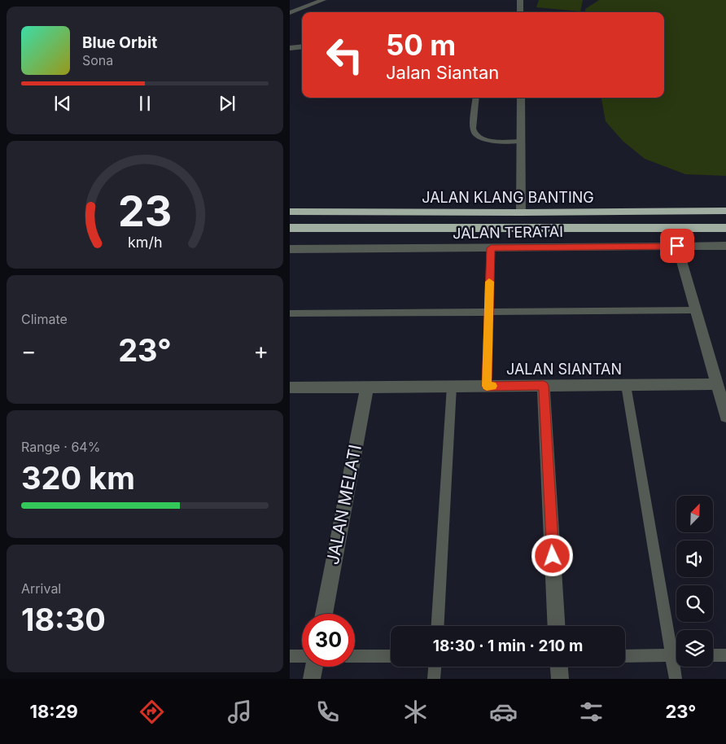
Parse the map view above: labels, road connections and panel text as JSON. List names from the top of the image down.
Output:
{
  "streets": {
    "highway": ["JALAN KLANG BANTING"],
    "street": ["JALAN TERATAI", "JALAN SIANTAN", "JALAN MELATI"]
  },
  "crossings": [
    ["JALAN SIANTAN", "JALAN MELATI"]
  ],
  "north": "top right",
  "page": {
    "turn": ["50 m", "Jalan Siantan"],
    "song": ["Blue Orbit", "Sona"],
    "tile": [
      "Climate",
      ["Range · 64%", "320 km"],
      ["Arrival", "18:30"]
    ],
    "heat": ["−", "23°", "+"],
    "limit": "30",
    "trip": "18:30 · 1 min · 210 m",
    "tabs": ["18:29", "23°"],
    "gauge": ["23", "km/h"]
  }
}
